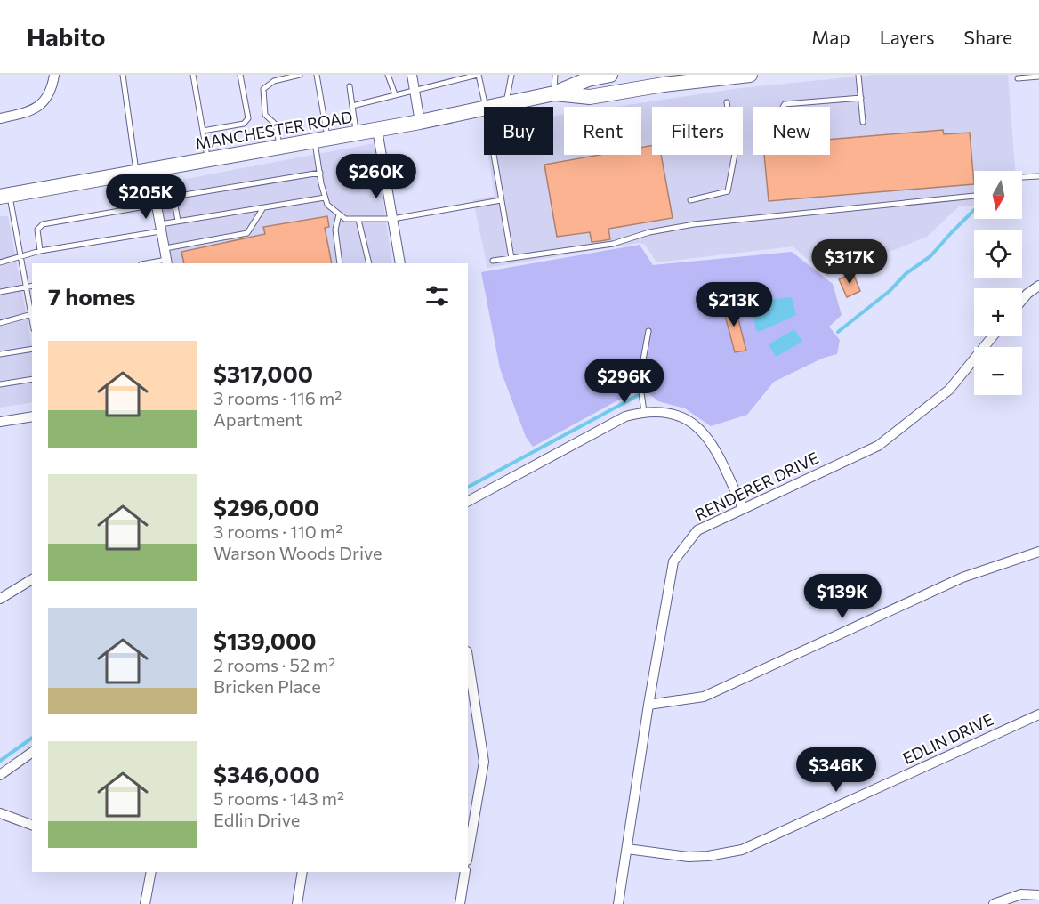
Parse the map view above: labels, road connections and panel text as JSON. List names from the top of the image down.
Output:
{
  "streets": {
    "main road": ["MANCHESTER ROAD"],
    "street": ["RENDERER DRIVE", "EDLIN DRIVE"]
  },
  "crossings": [
    ["RENDERER DRIVE", "EDLIN DRIVE"]
  ],
  "north": "bottom",
  "page": {
    "header": "Habito",
    "nav": ["Map", "Layers", "Share"],
    "chip": [
      "Buy",
      "Rent",
      "Filters",
      "New"
    ],
    "price": [
      "$260K",
      "$205K",
      "$317K",
      "$213K",
      "$296K",
      "$139K",
      "$346K"
    ],
    "map_buttons": ["+", "−"],
    "heading": "7 homes",
    "list": [
      {
        "name": "$317,000",
        "note": "3 rooms · 116 m² · Apartment"
      },
      {
        "name": "$296,000",
        "note": "3 rooms · 110 m² · Warson Woods Drive"
      },
      {
        "name": "$139,000",
        "note": "2 rooms · 52 m² · Bricken Place"
      },
      {
        "name": "$346,000",
        "note": "5 rooms · 143 m² · Edlin Drive"
      }
    ]
  }
}
